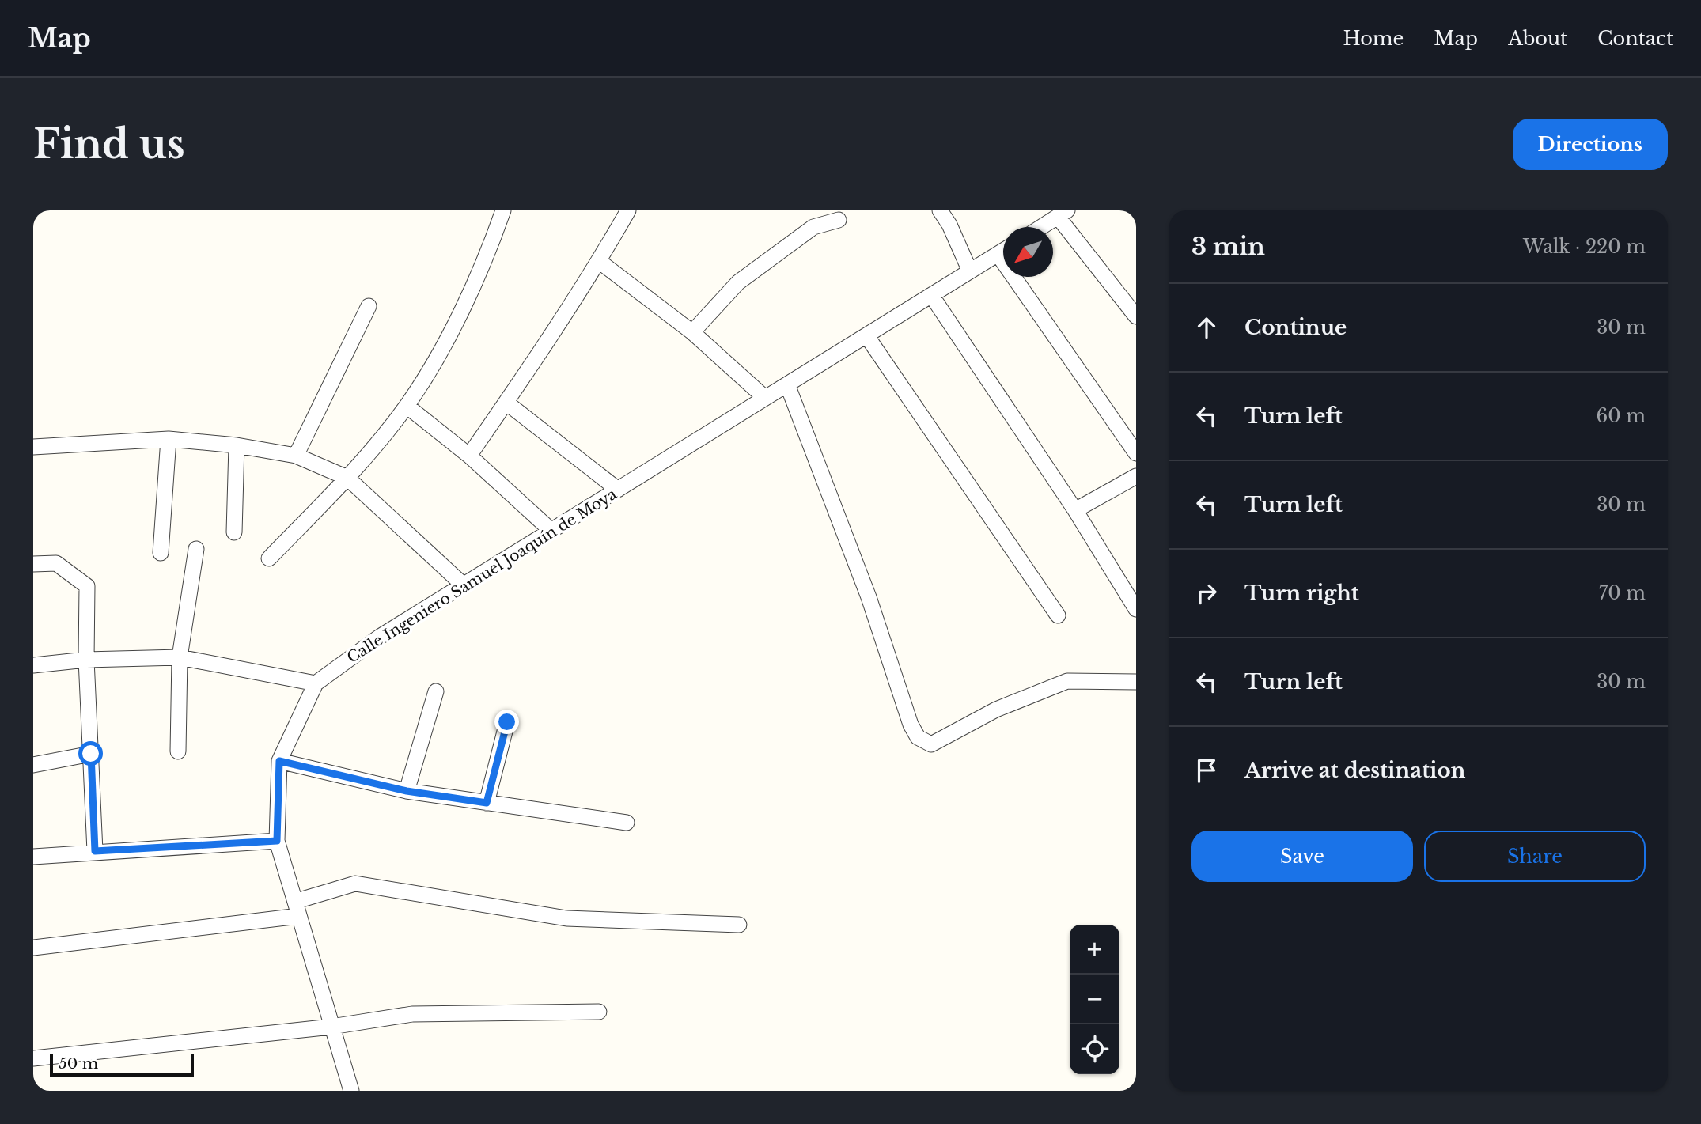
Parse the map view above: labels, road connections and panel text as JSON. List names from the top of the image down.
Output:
{
  "streets": {
    "street": ["Calle Ingeniero Samuel Joaquín de Moya"]
  },
  "scale_bar": "50 m",
  "north": "bottom left",
  "page": {
    "header": "Map",
    "nav": [
      "Home",
      "Map",
      "About",
      "Contact"
    ],
    "buttons": [
      "Directions",
      ["Save", "Share"]
    ],
    "title": "Find us",
    "heading": ["3 min", "Walk · 220 m"],
    "list": [
      ["Continue", "30 m"],
      ["Turn left", "60 m"],
      ["Turn left", "30 m"],
      ["Turn right", "70 m"],
      ["Turn left", "30 m"],
      "Arrive at destination"
    ],
    "map_buttons": ["+", "−"],
    "scale": "50 m"
  }
}
